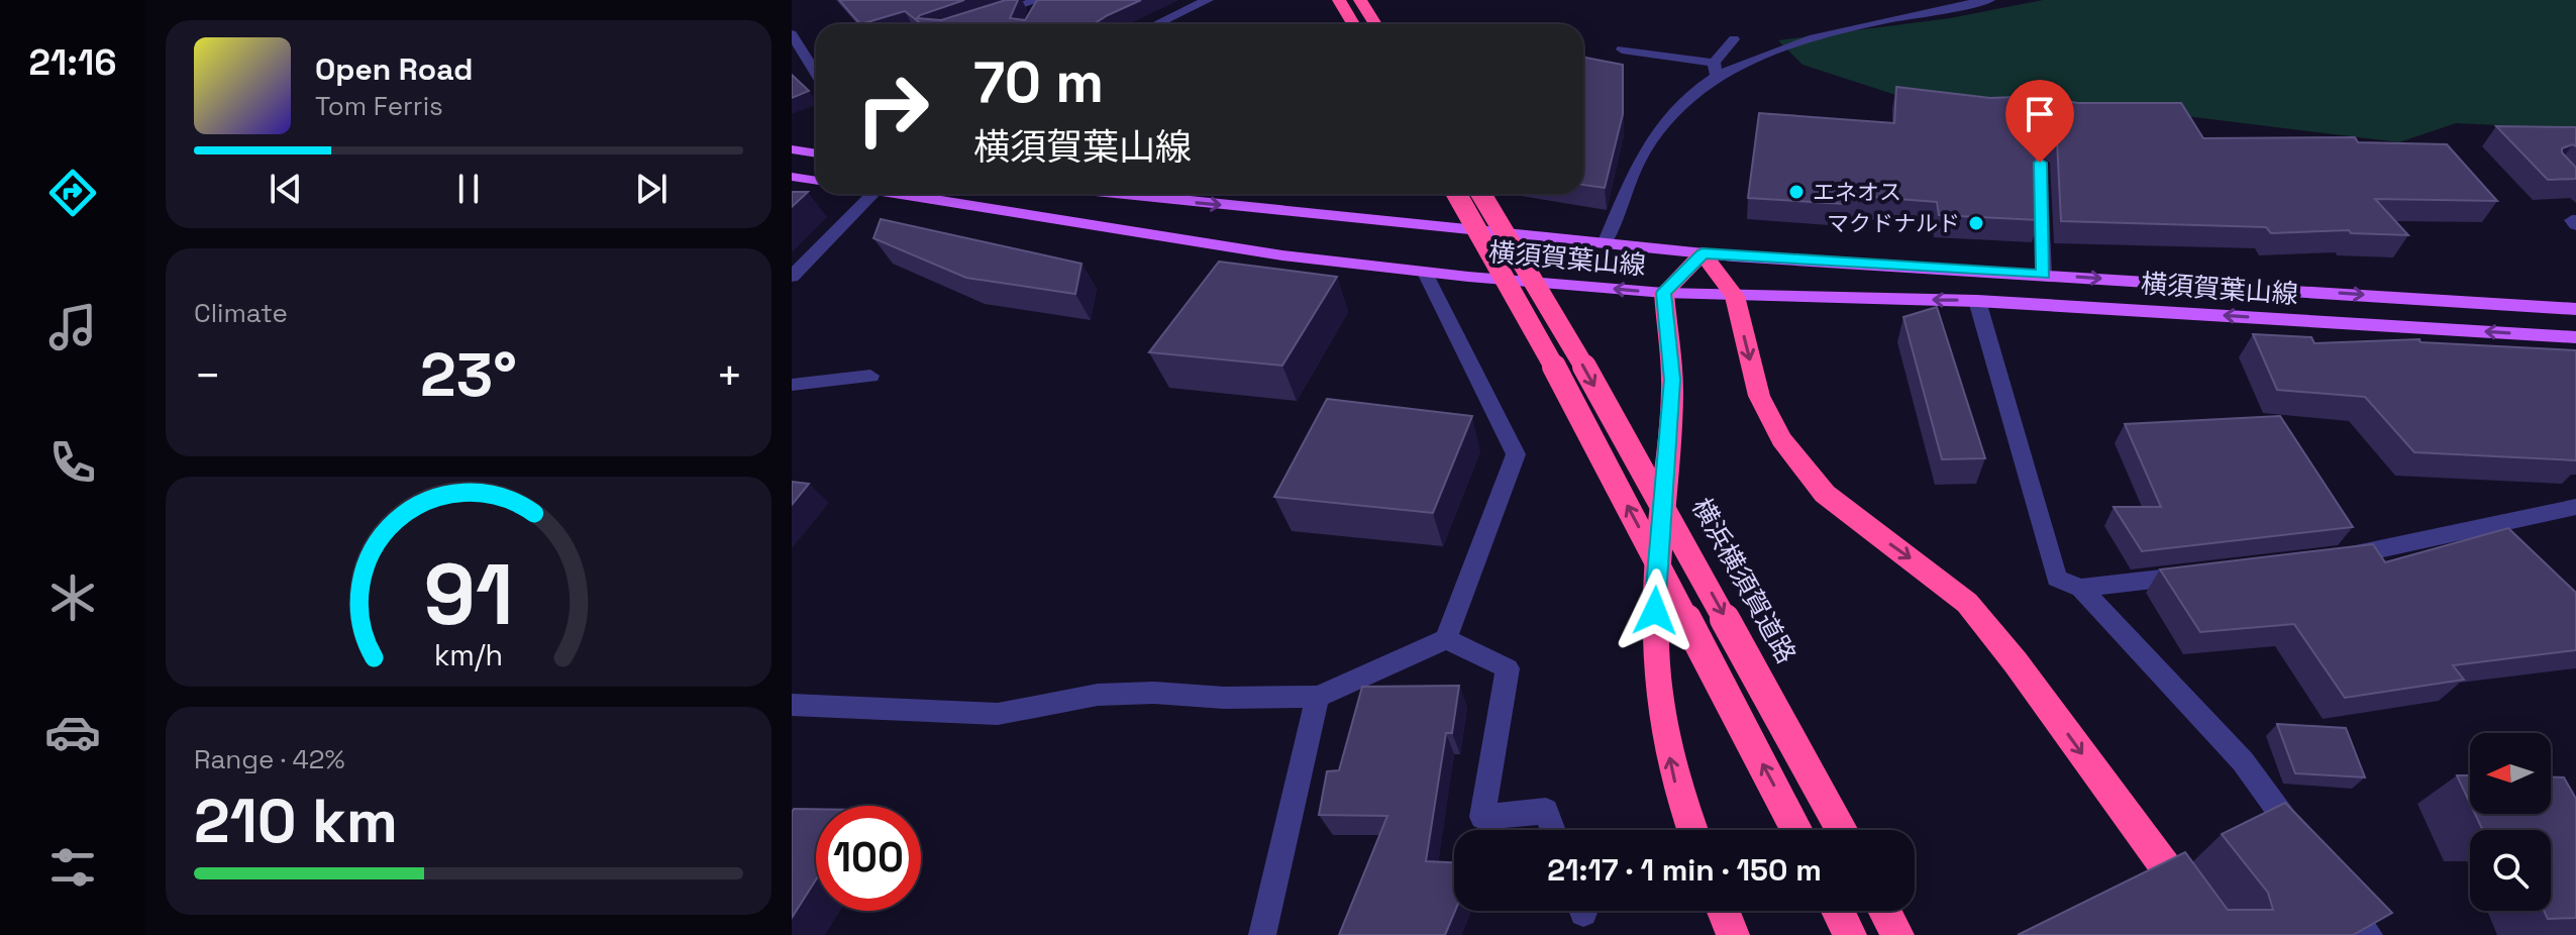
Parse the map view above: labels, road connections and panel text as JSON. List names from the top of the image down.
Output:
{
  "streets": {
    "highway": ["横浜横須賀道路"],
    "main road": ["横須賀葉山線"]
  },
  "places": ["エネオス", "マクドナルド"],
  "north": "left",
  "page": {
    "tabs": "21:16",
    "turn": ["70 m", "横須賀葉山線"],
    "song": ["Open Road", "Tom Ferris"],
    "tile": [
      "Climate",
      ["Range · 42%", "210 km"]
    ],
    "heat": ["−", "23°", "+"],
    "limit": "100",
    "trip": "21:17 · 1 min · 150 m",
    "gauge": ["91", "km/h"]
  }
}
